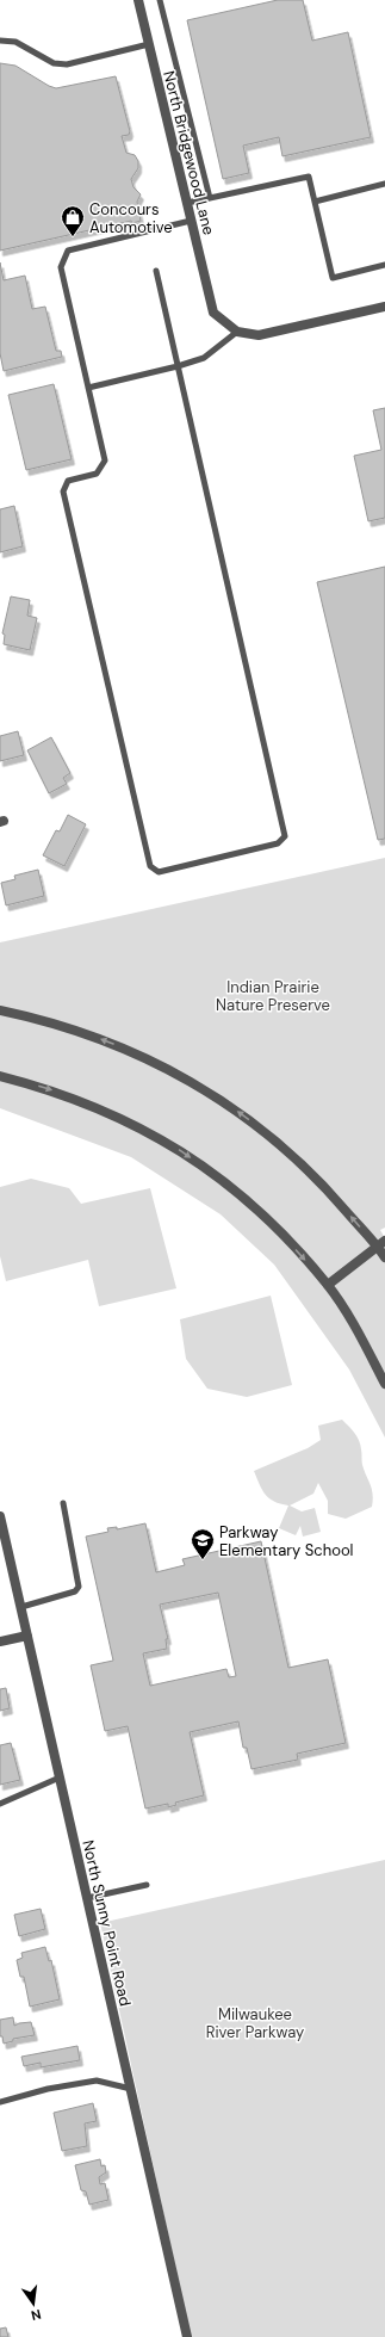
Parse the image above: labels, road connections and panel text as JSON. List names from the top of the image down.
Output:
{
  "streets": {
    "street": ["North Bridgewood Lane", "North Sunny Point Road"]
  },
  "parks": ["Indian Prairie Nature Preserve", "Milwaukee River Parkway"],
  "places": {
    "shop": ["Concours Automotive"],
    "school or university": ["Parkway Elementary School"]
  },
  "north": "bottom"
}
